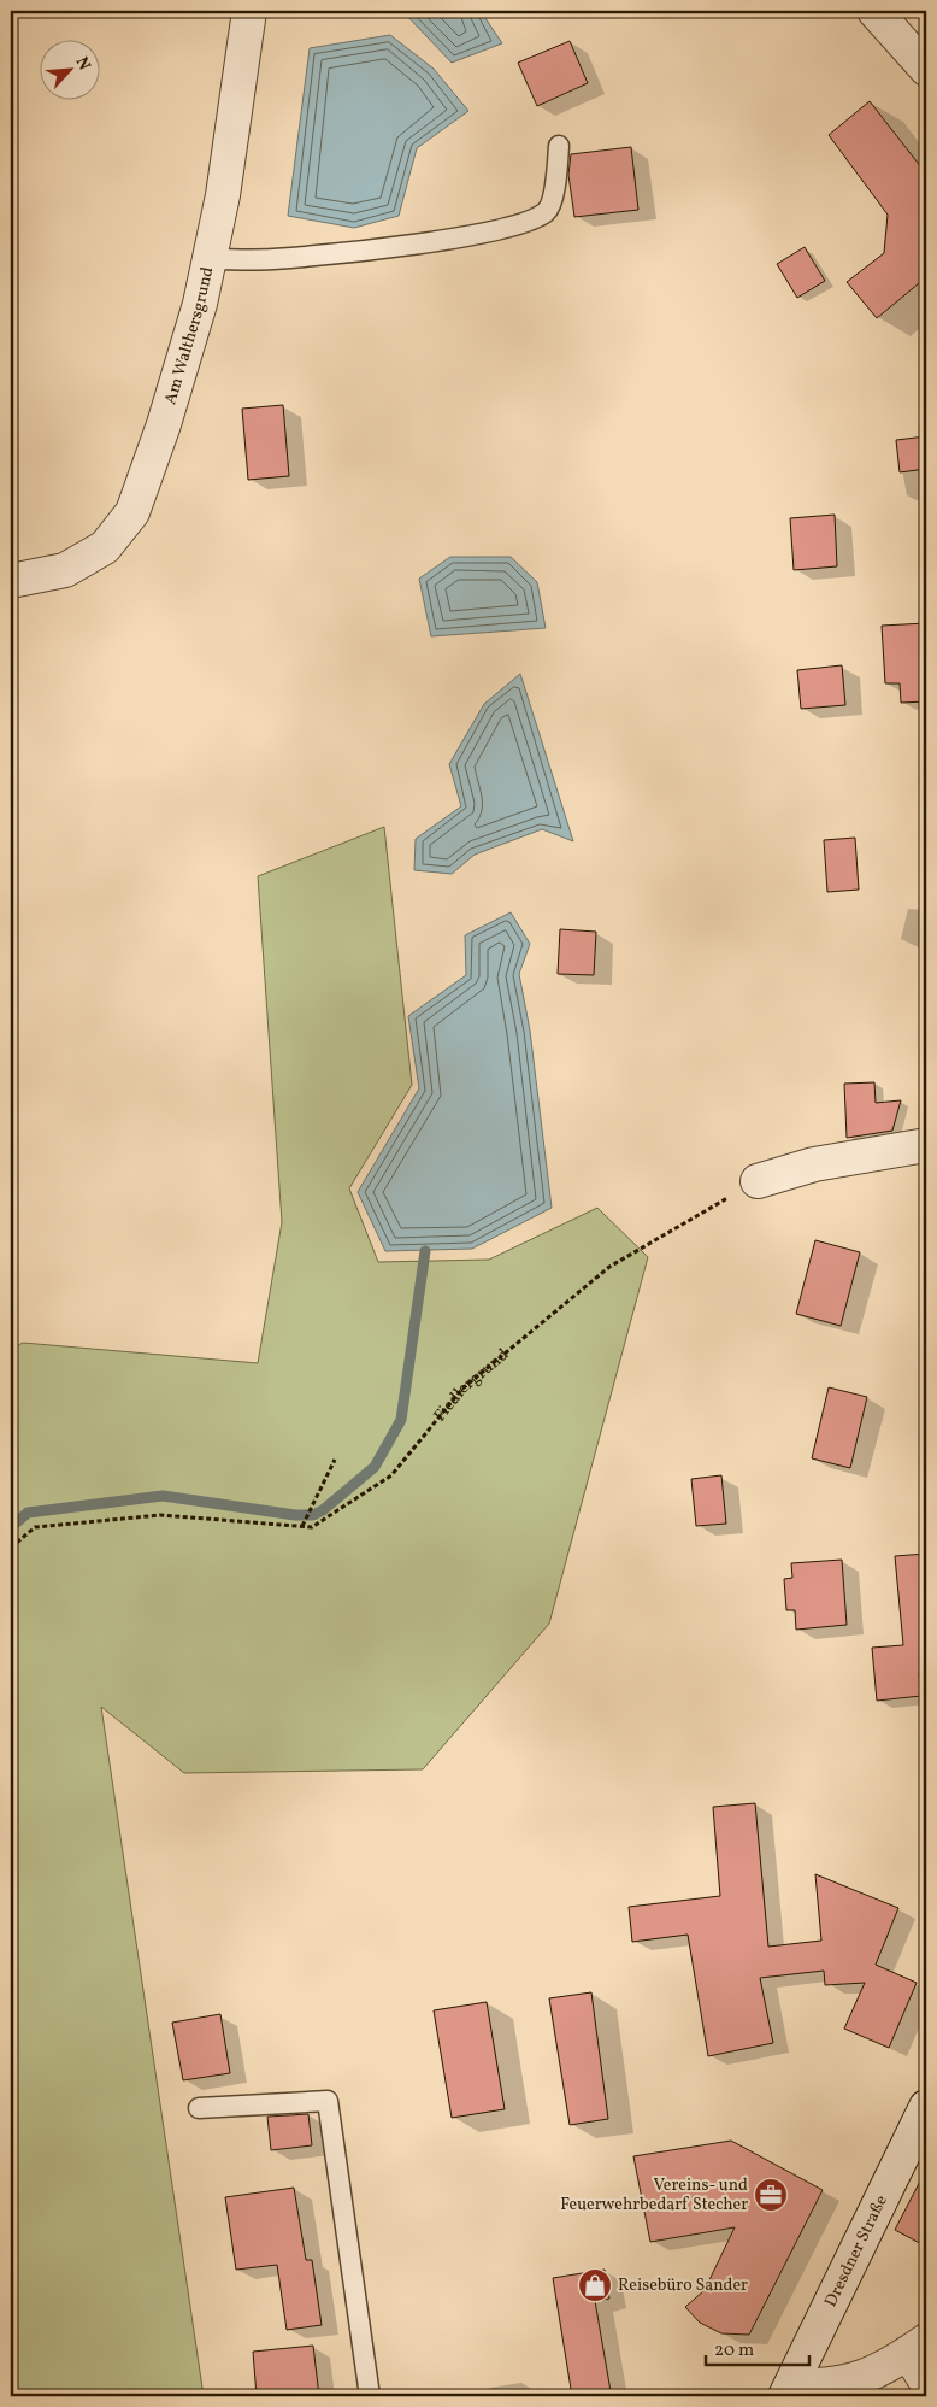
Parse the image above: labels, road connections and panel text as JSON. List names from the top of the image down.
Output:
{
  "streets": {
    "street": ["Am Walthersgrund", "Dresdner Straße"],
    "path": ["Fiedlergrund"]
  },
  "places": {
    "office": ["Vereins- und Feuerwehrbedarf Stecher"],
    "shop": ["Reisebüro Sander"]
  },
  "scale_bar": "20 m",
  "north": "top right"
}
